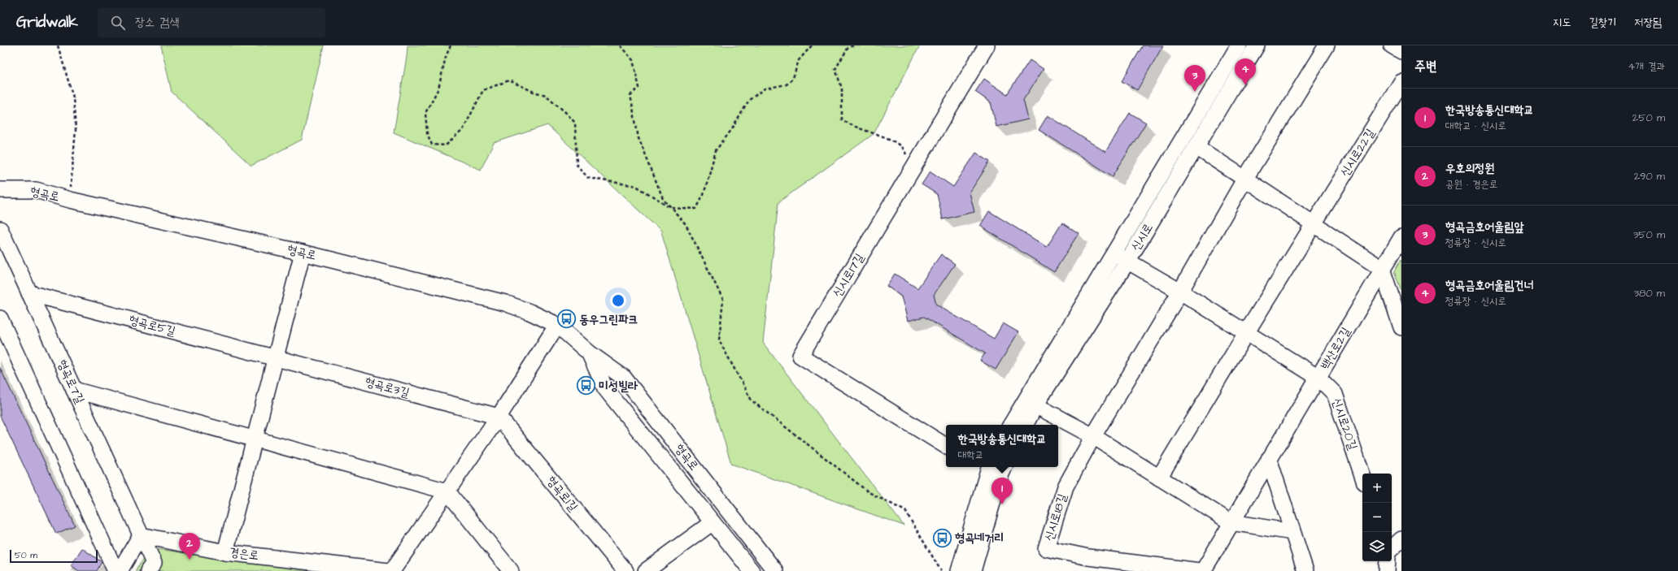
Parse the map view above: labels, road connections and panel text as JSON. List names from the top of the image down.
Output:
{
  "streets": {
    "street": [
      "신시로22길",
      "형곡로",
      "신시로",
      "신시로17길",
      "형곡로5길",
      "백산로2길",
      "형곡로7길",
      "형곡로3길",
      "신시로20길",
      "형곡로1길",
      "신시로18길",
      "경은로"
    ]
  },
  "crossings": [
    ["신시로", "신시로20길"],
    ["형곡로5길", "형곡로7길"],
    ["형곡로5길", "형곡로3길"],
    ["백산로2길", "신시로20길"],
    ["형곡로7길", "경은로"],
    ["형곡로3길", "형곡로1길"],
    ["신시로20길", "신시로18길"]
  ],
  "places": {
    "bus stop": ["동우그린파크", "미성빌라", "형곡네거리"]
  },
  "scale_bar": "50 m",
  "page": {
    "header": "Gridwalk",
    "search": "장소 검색",
    "nav": ["지도", "길찾기", "저장됨"],
    "heading": ["주변", "4개 결과"],
    "pins": [
      "4",
      "3",
      "1",
      "2"
    ],
    "list": [
      {
        "mark": "1",
        "name": "한국방송통신대학교",
        "note": "대학교 · 신시로",
        "value": "250 m"
      },
      {
        "mark": "2",
        "name": "우호의정원",
        "note": "공원 · 경은로",
        "value": "290 m"
      },
      {
        "mark": "3",
        "name": "형곡금호어울림앞",
        "note": "정류장 · 신시로",
        "value": "350 m"
      },
      {
        "mark": "4",
        "name": "형곡금호어울림건너",
        "note": "정류장 · 신시로",
        "value": "380 m"
      }
    ],
    "popup": ["한국방송통신대학교", "대학교"],
    "map_buttons": ["+", "−"],
    "scale": "50 m"
  }
}
